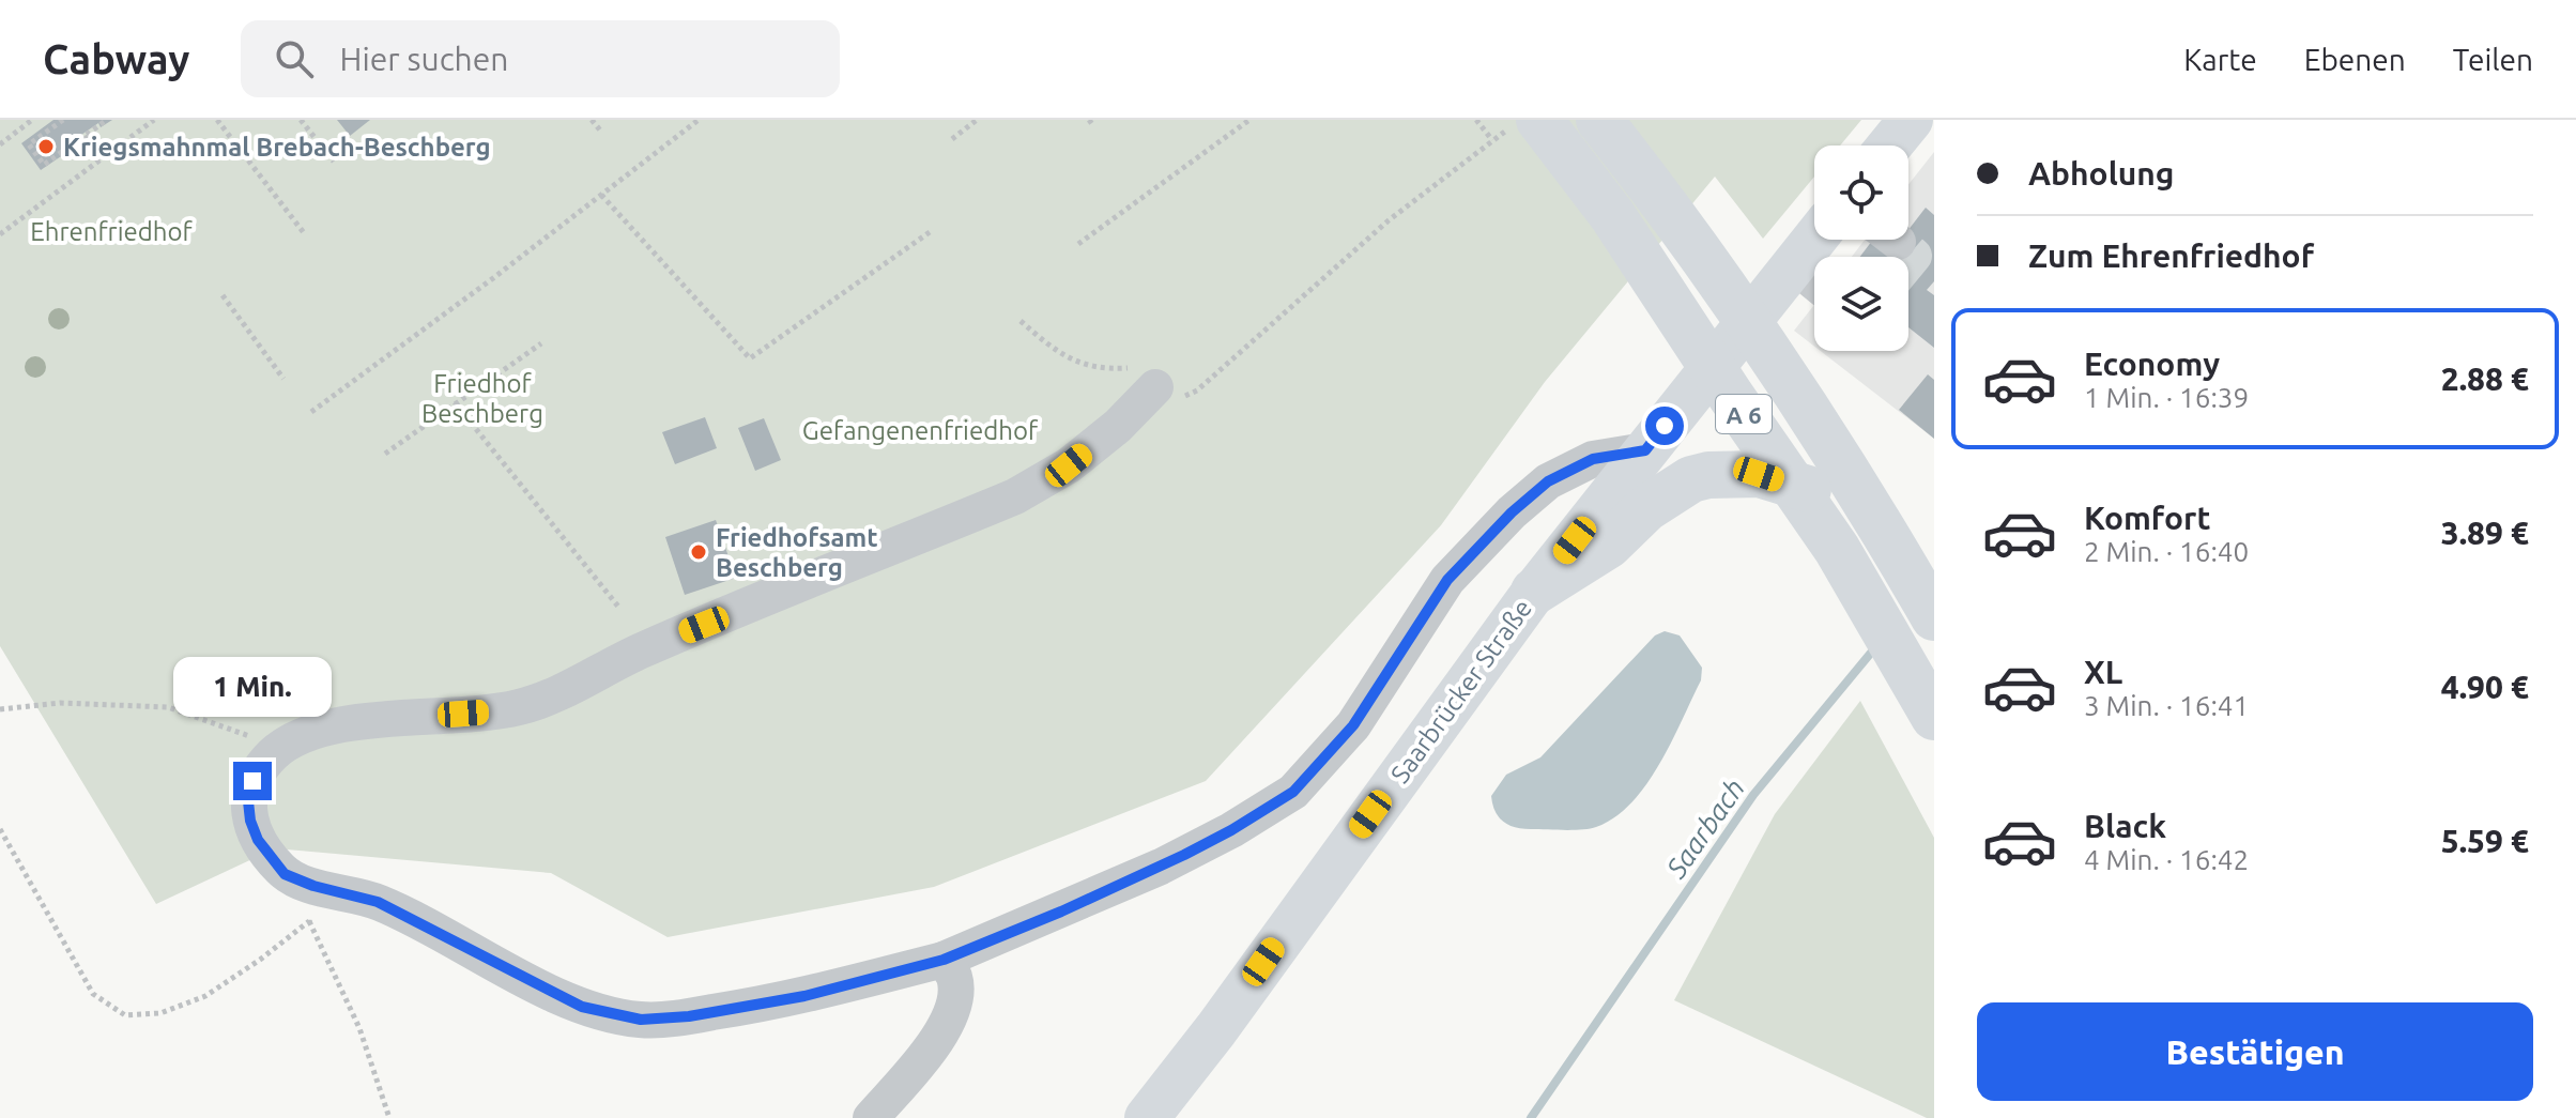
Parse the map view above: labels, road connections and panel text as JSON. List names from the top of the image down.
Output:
{
  "streets": {
    "highway": ["A 6"],
    "main road": ["Saarbrücker Straße"]
  },
  "crossings": [
    ["A 6", "Saarbrücker Straße"]
  ],
  "water": ["Saarbach"],
  "parks": ["Ehrenfriedhof", "Friedhof Beschberg", "Gefangenenfriedhof"],
  "places": ["Kriegsmahnmal Brebach-Beschberg", "Friedhofsamt Beschberg"],
  "page": {
    "header": "Cabway",
    "search": "Hier suchen",
    "nav": ["Karte", "Ebenen", "Teilen"],
    "banner": ["Abholung", "Zum Ehrenfriedhof"],
    "list": [
      {
        "name": "Economy",
        "note": "1 Min. · 16:39",
        "value": "2.88 €"
      },
      {
        "name": "Komfort",
        "note": "2 Min. · 16:40",
        "value": "3.89 €"
      },
      {
        "name": "XL",
        "note": "3 Min. · 16:41",
        "value": "4.90 €"
      },
      {
        "name": "Black",
        "note": "4 Min. · 16:42",
        "value": "5.59 €"
      }
    ],
    "bubble": "1 Min.",
    "buttons": "Bestätigen"
  }
}
